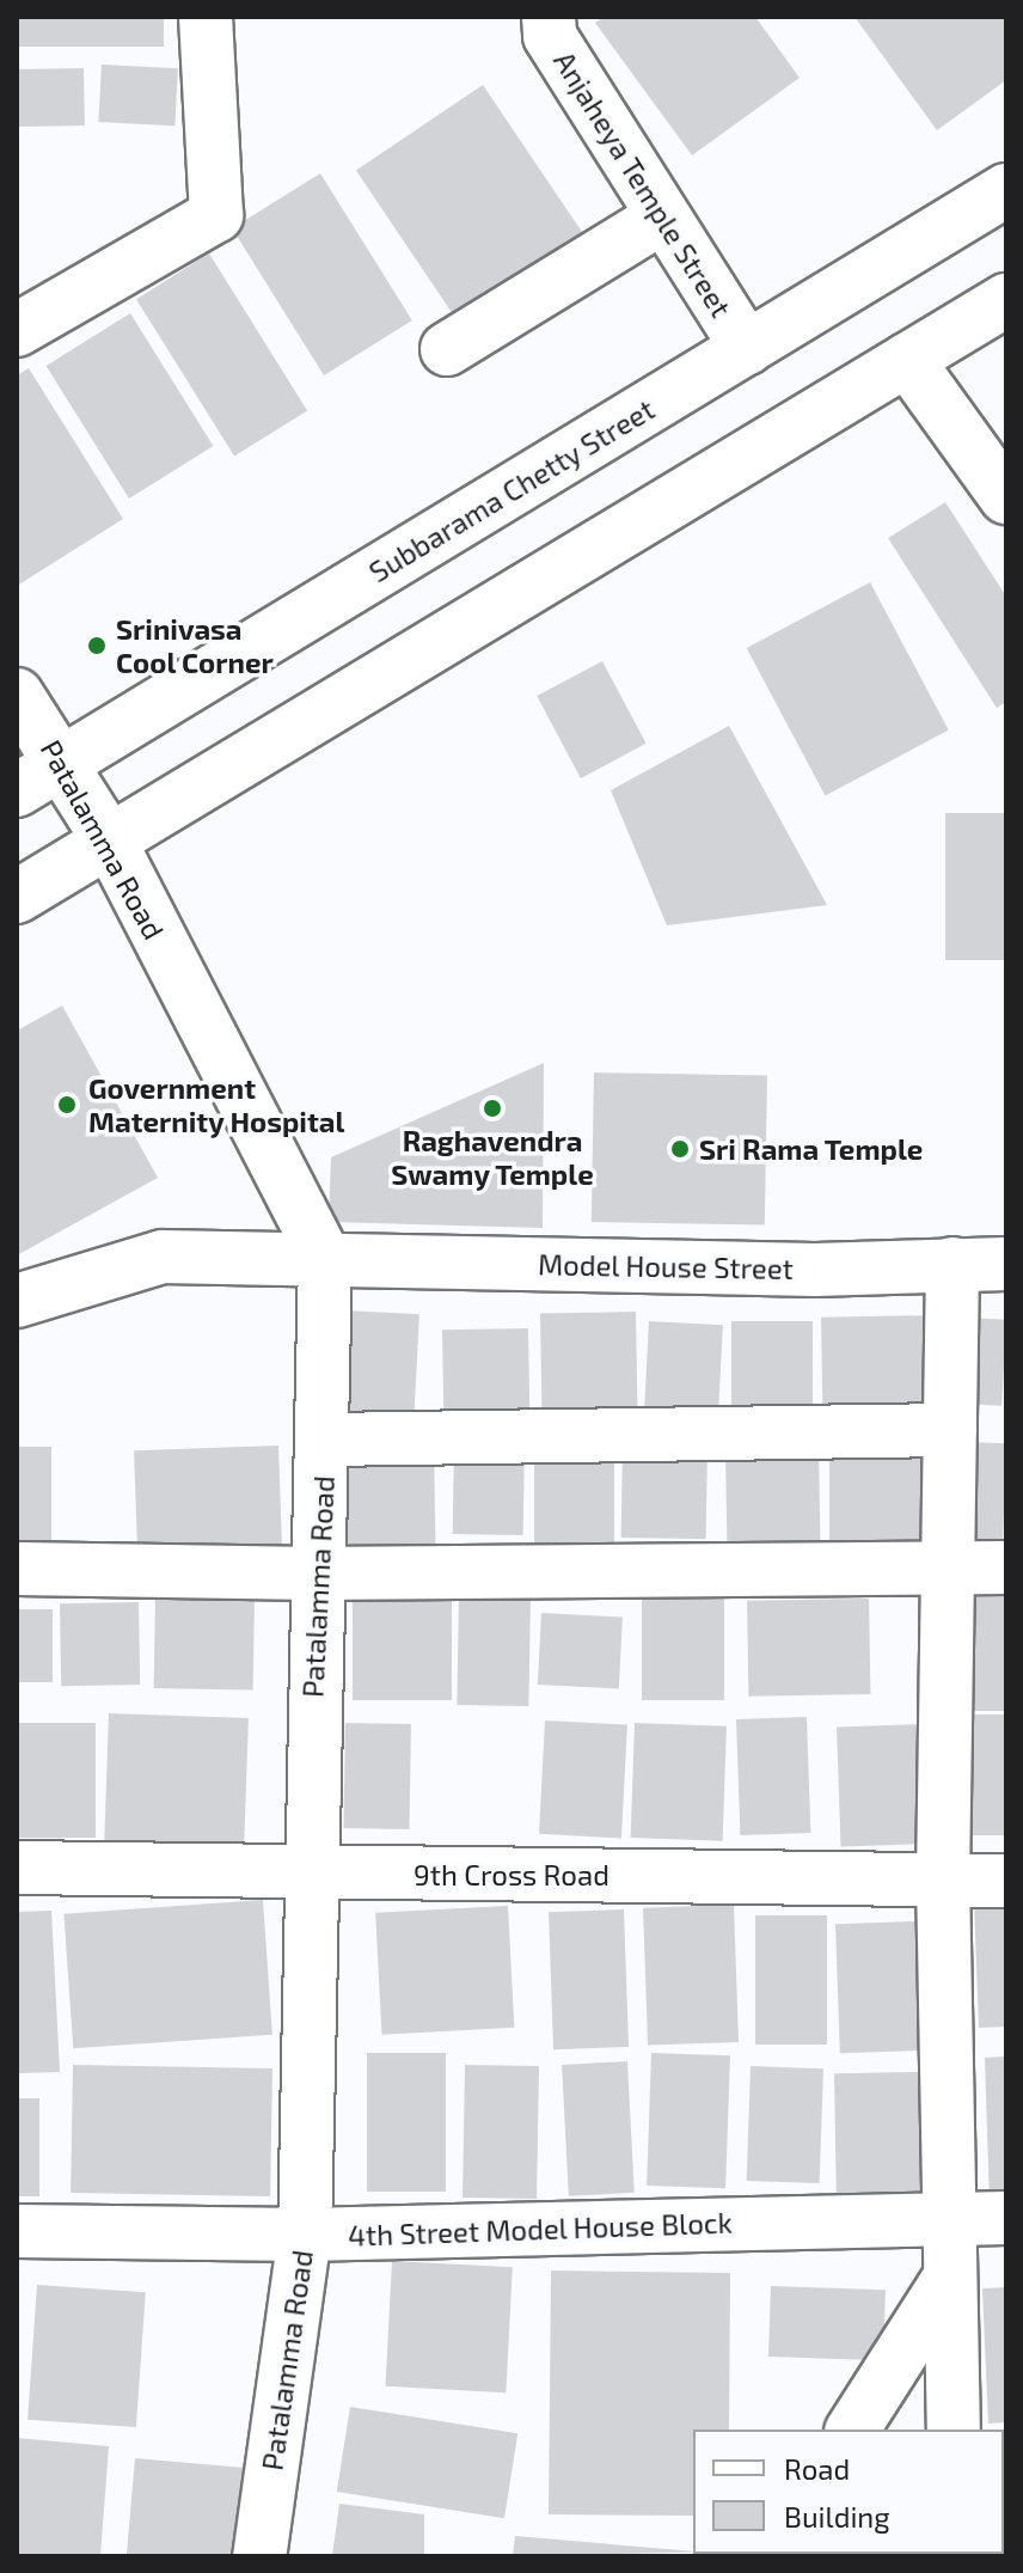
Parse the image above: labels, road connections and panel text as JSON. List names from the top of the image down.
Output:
{
  "streets": {
    "street": [
      "Anjaheya Temple Street",
      "Subbarama Chetty Street",
      "Patalamma Road",
      "Model House Street",
      "9th Cross Road",
      "4th Street Model House Block"
    ]
  },
  "crossings": [
    ["Anjaheya Temple Street", "Subbarama Chetty Street"],
    ["Subbarama Chetty Street", "Patalamma Road"],
    ["Patalamma Road", "Model House Street"],
    ["Patalamma Road", "9th Cross Road"],
    ["Patalamma Road", "4th Street Model House Block"]
  ],
  "places": [
    "Srinivasa Cool Corner",
    "Government Maternity Hospital",
    "Raghavendra Swamy Temple",
    "Sri Rama Temple"
  ],
  "legend": ["Road", "Building"]
}
